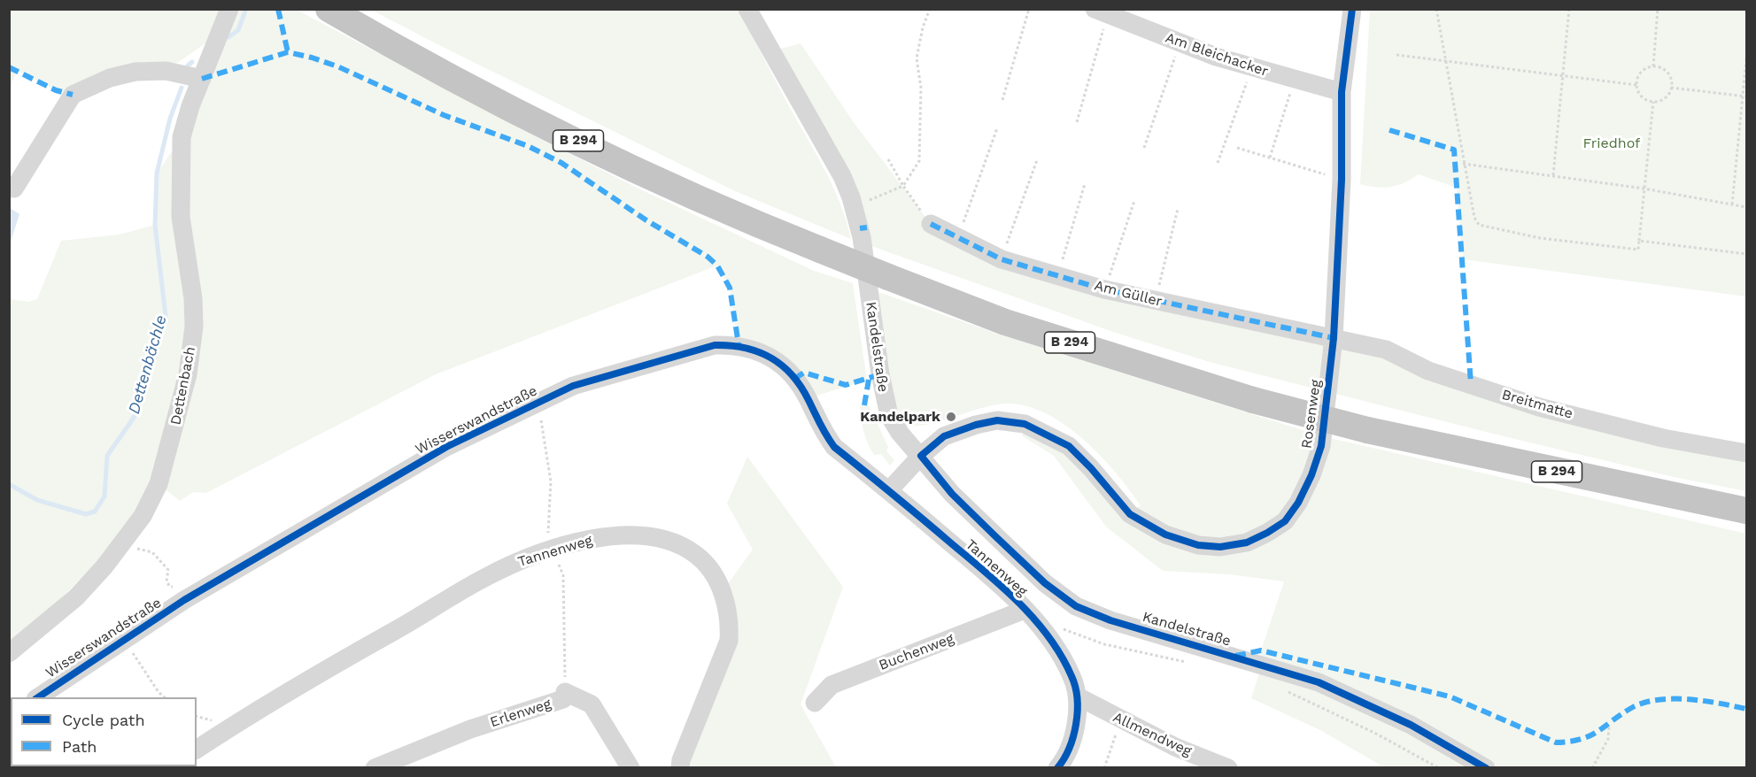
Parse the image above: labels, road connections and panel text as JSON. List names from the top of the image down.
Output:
{
  "streets": {
    "highway": ["B 294"],
    "street": [
      "Am Bleichacker",
      "Am Güller",
      "Kandelstraße",
      "Dettenbach",
      "Breitmatte",
      "Rosenweg",
      "Wisserswandstraße",
      "Tannenweg",
      "Buchenweg",
      "Erlenweg",
      "Allmendweg"
    ]
  },
  "crossings": [
    ["Am Bleichacker", "Rosenweg"],
    ["Am Güller", "Breitmatte"],
    ["Am Güller", "Rosenweg"],
    ["Kandelstraße", "Rosenweg"],
    ["Breitmatte", "Rosenweg"],
    ["Rosenweg", "Wisserswandstraße"],
    ["Rosenweg", "Tannenweg"],
    ["Wisserswandstraße", "Tannenweg"],
    ["Tannenweg", "Buchenweg"],
    ["Tannenweg", "Allmendweg"]
  ],
  "water": ["Dettenbächle"],
  "parks": ["Friedhof"],
  "places": ["Kandelpark"],
  "legend": ["Cycle path", "Path"]
}
